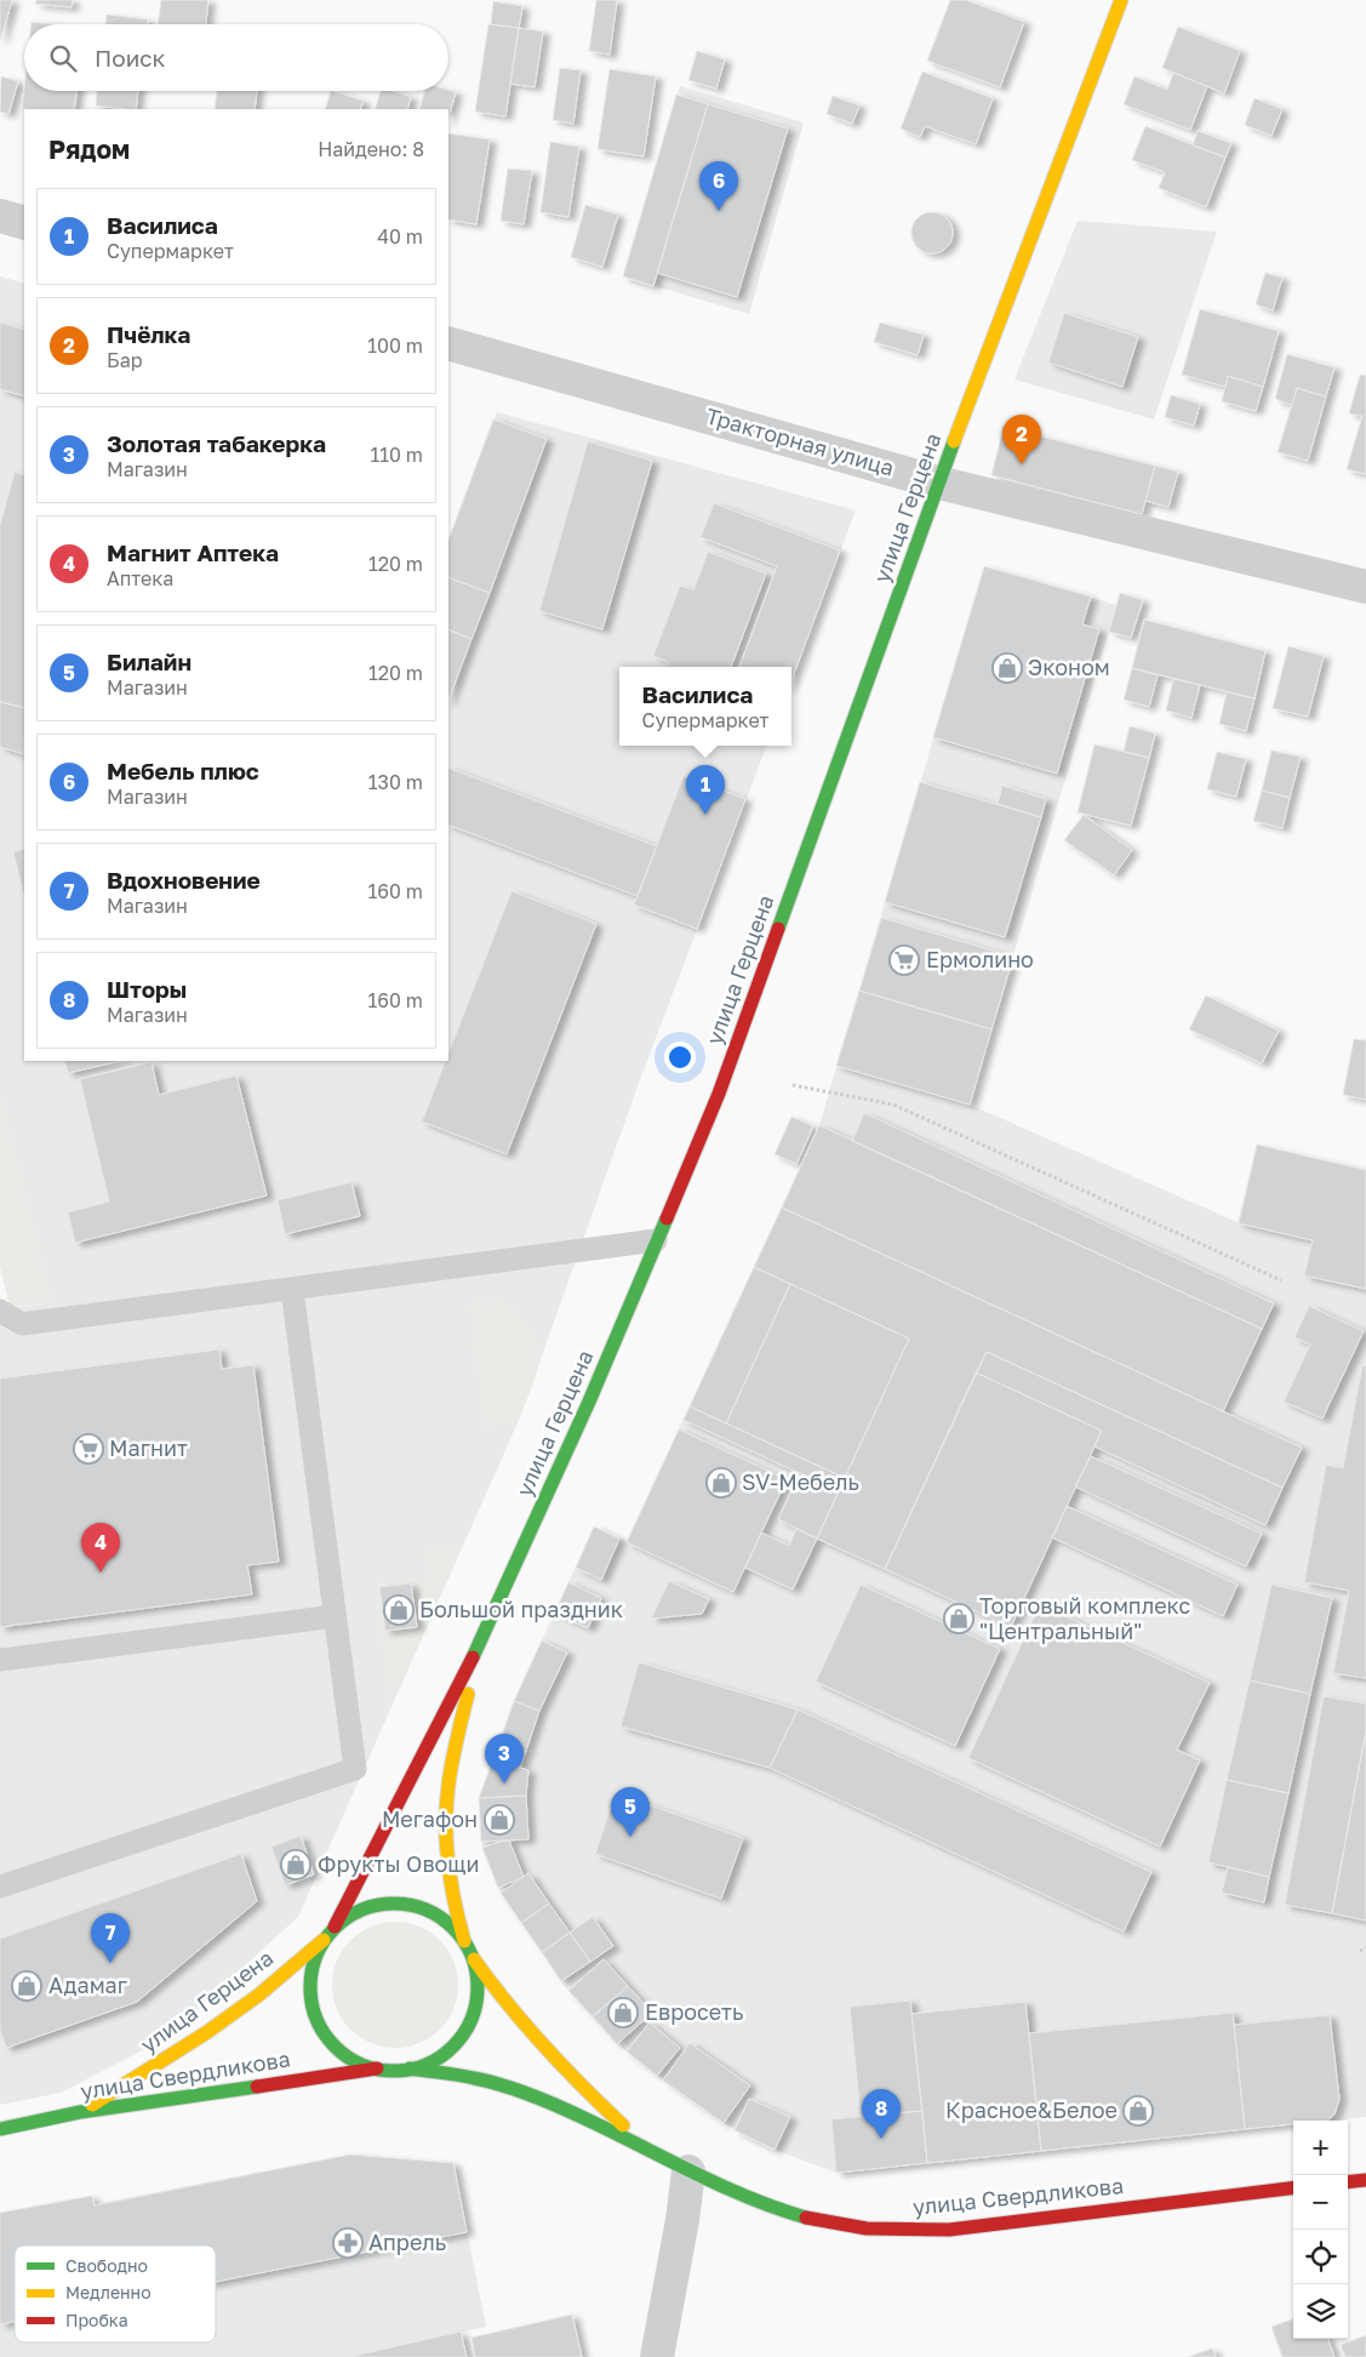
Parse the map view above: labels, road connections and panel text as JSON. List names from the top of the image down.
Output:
{
  "streets": {
    "street": ["Тракторная улица", "улица Герцена", "улица Свердликова"]
  },
  "crossings": [
    ["Тракторная улица", "улица Герцена"],
    ["улица Герцена", "улица Свердликова"]
  ],
  "places": {
    "shop": [
      "Эконом",
      "SV-Мебель",
      "Большой праздник",
      "Торговый комплекс \"Центральный\"",
      "Мегафон",
      "Фрукты Овощи",
      "Адамаг",
      "Евросеть",
      "Красное&Белое"
    ],
    "supermarket": ["Ермолино", "Магнит"],
    "pharmacy": ["Апрель"]
  },
  "legend": ["Свободно", "Медленно", "Пробка"],
  "page": {
    "search": "Поиск",
    "heading": ["Рядом", "Найдено: 8"],
    "pins": [
      "6",
      "2",
      "1",
      "4",
      "3",
      "5",
      "7",
      "8"
    ],
    "list": [
      {
        "mark": "1",
        "name": "Василиса",
        "note": "Супермаркет",
        "value": "40 m"
      },
      {
        "mark": "2",
        "name": "Пчёлка",
        "note": "Бар",
        "value": "100 m"
      },
      {
        "mark": "3",
        "name": "Золотая табакерка",
        "note": "Магазин",
        "value": "110 m"
      },
      {
        "mark": "4",
        "name": "Магнит Аптека",
        "note": "Аптека",
        "value": "120 m"
      },
      {
        "mark": "5",
        "name": "Билайн",
        "note": "Магазин",
        "value": "120 m"
      },
      {
        "mark": "6",
        "name": "Мебель плюс",
        "note": "Магазин",
        "value": "130 m"
      },
      {
        "mark": "7",
        "name": "Вдохновение",
        "note": "Магазин",
        "value": "160 m"
      },
      {
        "mark": "8",
        "name": "Шторы",
        "note": "Магазин",
        "value": "160 m"
      }
    ],
    "popup": ["Василиса", "Супермаркет"],
    "map_buttons": ["+", "−"]
  }
}
